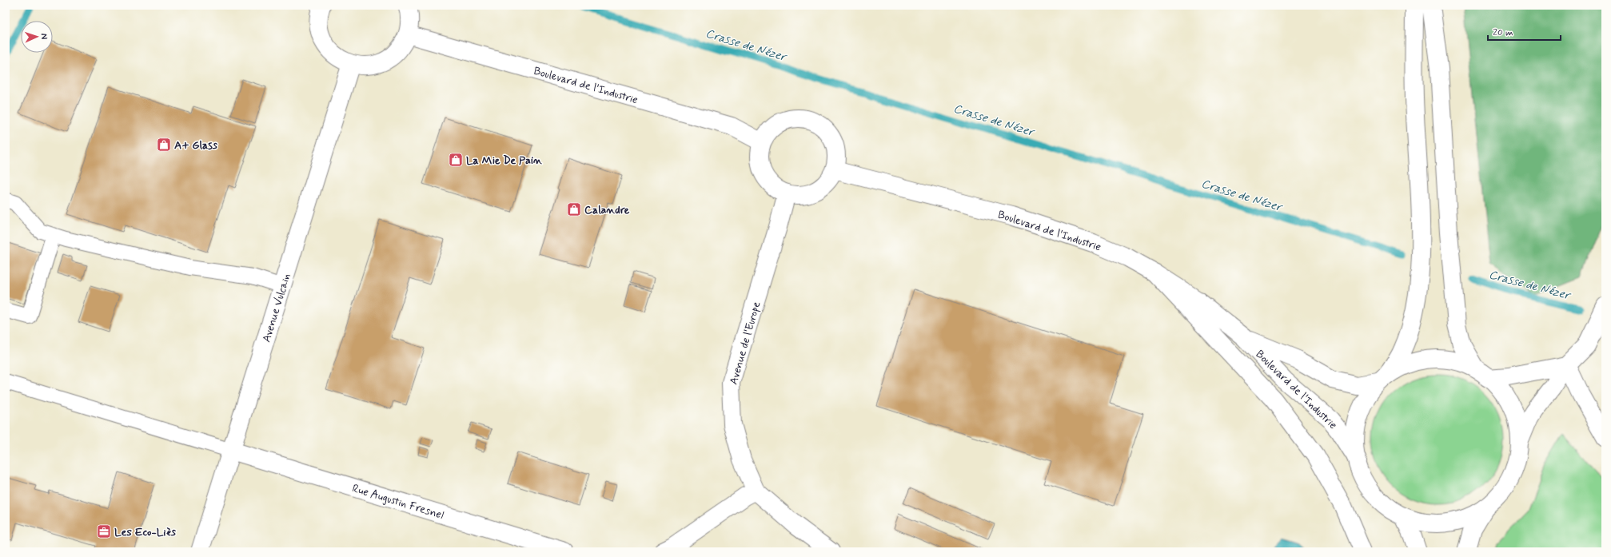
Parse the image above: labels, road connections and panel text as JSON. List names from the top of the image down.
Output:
{
  "streets": {
    "main road": [
      "Boulevard de l'Industrie",
      "Avenue Vulcain",
      "Avenue de l'Europe",
      "Rue Augustin Fresnel"
    ]
  },
  "crossings": [
    ["Boulevard de l'Industrie", "Avenue de l'Europe"],
    ["Avenue Vulcain", "Rue Augustin Fresnel"]
  ],
  "water": ["Crasse de Nézer"],
  "places": {
    "shop": ["A+ Glass", "La Mie De Pain", "Calandre"],
    "office": ["Les Eco-Liès"]
  },
  "scale_bar": "20 m",
  "north": "right"
}
